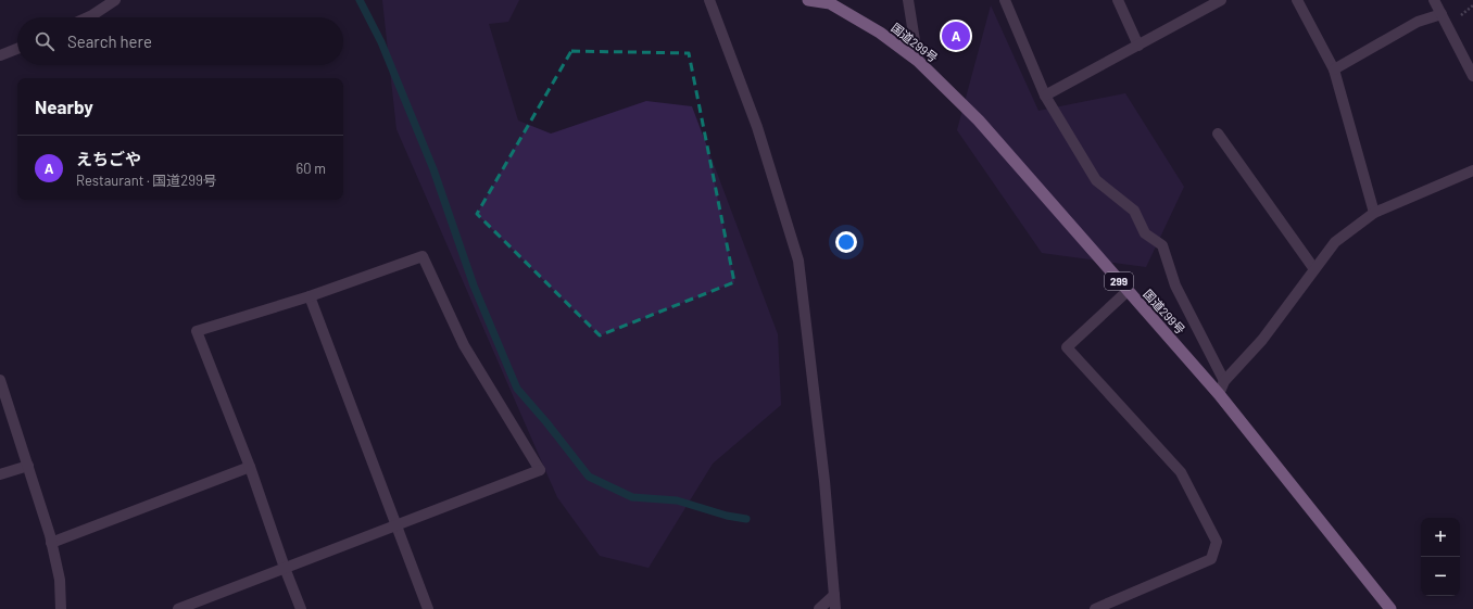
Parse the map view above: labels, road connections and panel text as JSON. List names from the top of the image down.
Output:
{
  "streets": {
    "highway": ["国道299号", "299"]
  },
  "page": {
    "search": "Search here",
    "pins": "A",
    "heading": "Nearby",
    "list": [
      {
        "mark": "A",
        "name": "えちごや",
        "note": "Restaurant · 国道299号",
        "value": "60 m"
      }
    ],
    "map_buttons": ["+", "−"]
  }
}
